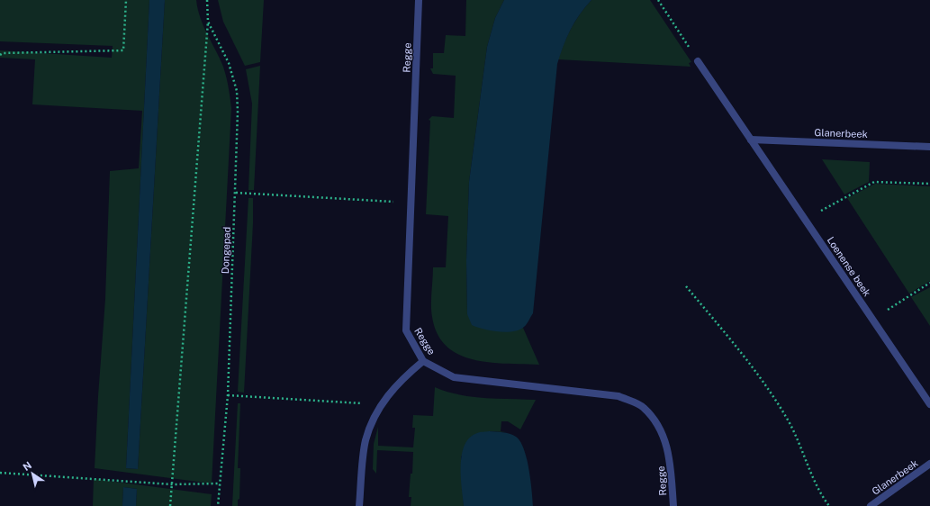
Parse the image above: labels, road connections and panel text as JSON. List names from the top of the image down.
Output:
{
  "streets": {
    "street": ["Regge", "Glanerbeek", "Loenense beek"],
    "path": ["Dongepad"]
  },
  "crossings": [
    ["Glanerbeek", "Loenense beek"]
  ],
  "north": "top left"
}
